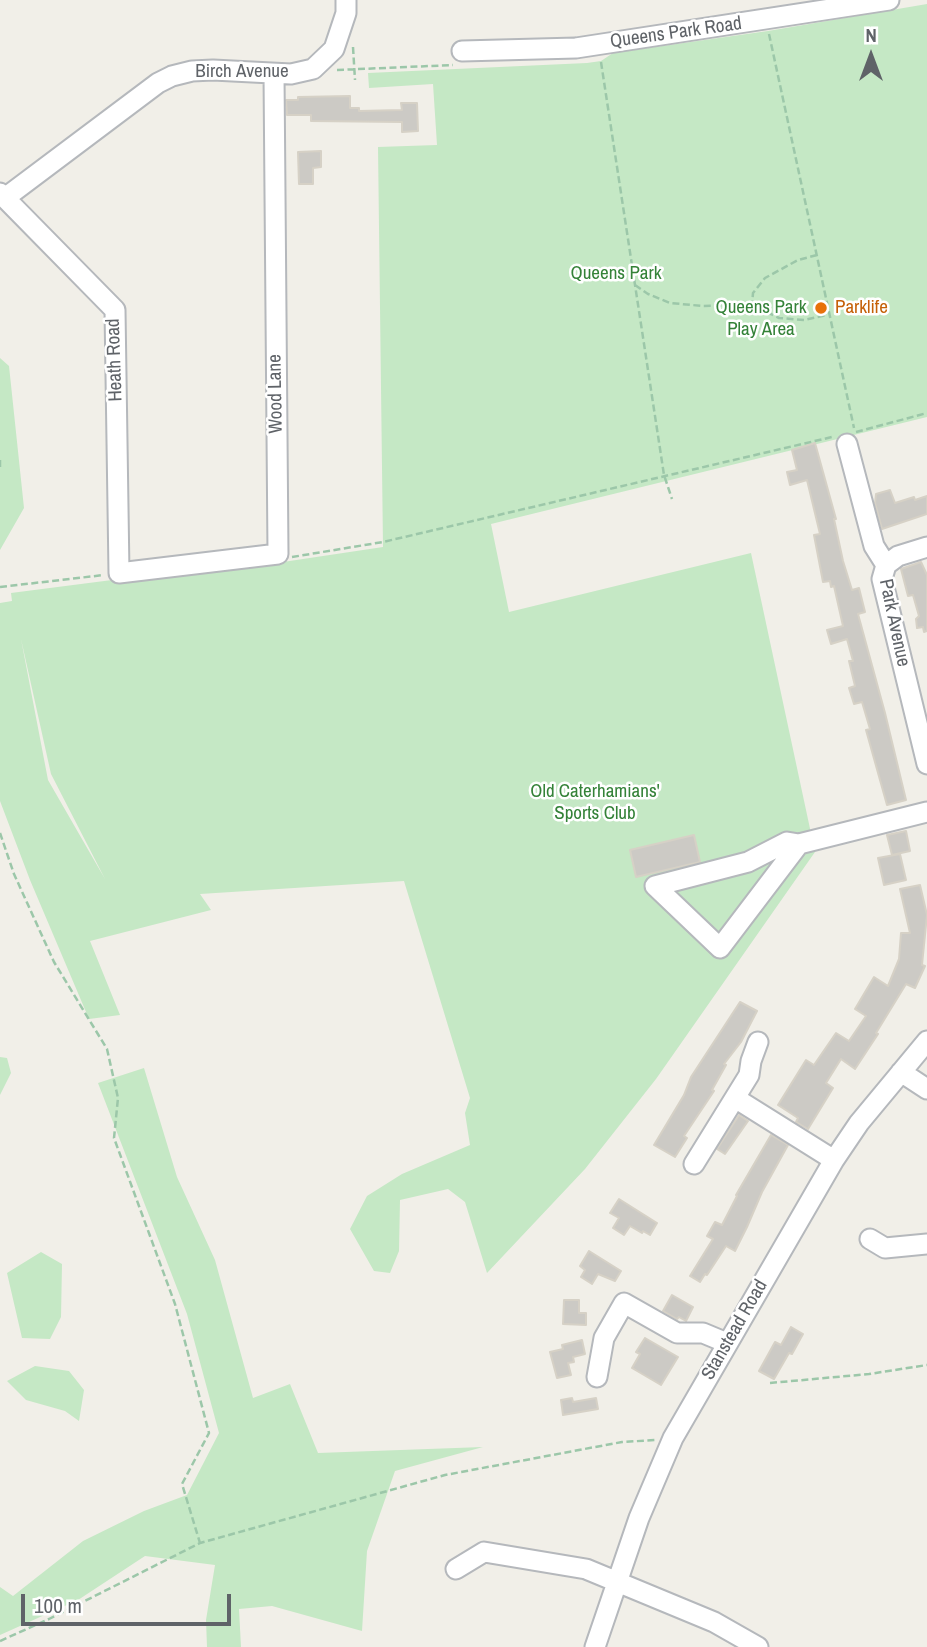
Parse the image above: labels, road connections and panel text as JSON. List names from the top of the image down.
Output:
{
  "streets": {
    "street": [
      "Queens Park Road",
      "Birch Avenue",
      "Heath Road",
      "Wood Lane",
      "Park Avenue",
      "Stanstead Road"
    ]
  },
  "crossings": [
    ["Birch Avenue", "Heath Road"],
    ["Birch Avenue", "Wood Lane"]
  ],
  "parks": ["Queens Park", "Queens Park Play Area", "Old Caterhamians' Sports Club"],
  "places": ["Parklife"],
  "scale_bar": "100 m",
  "north": "top"
}
